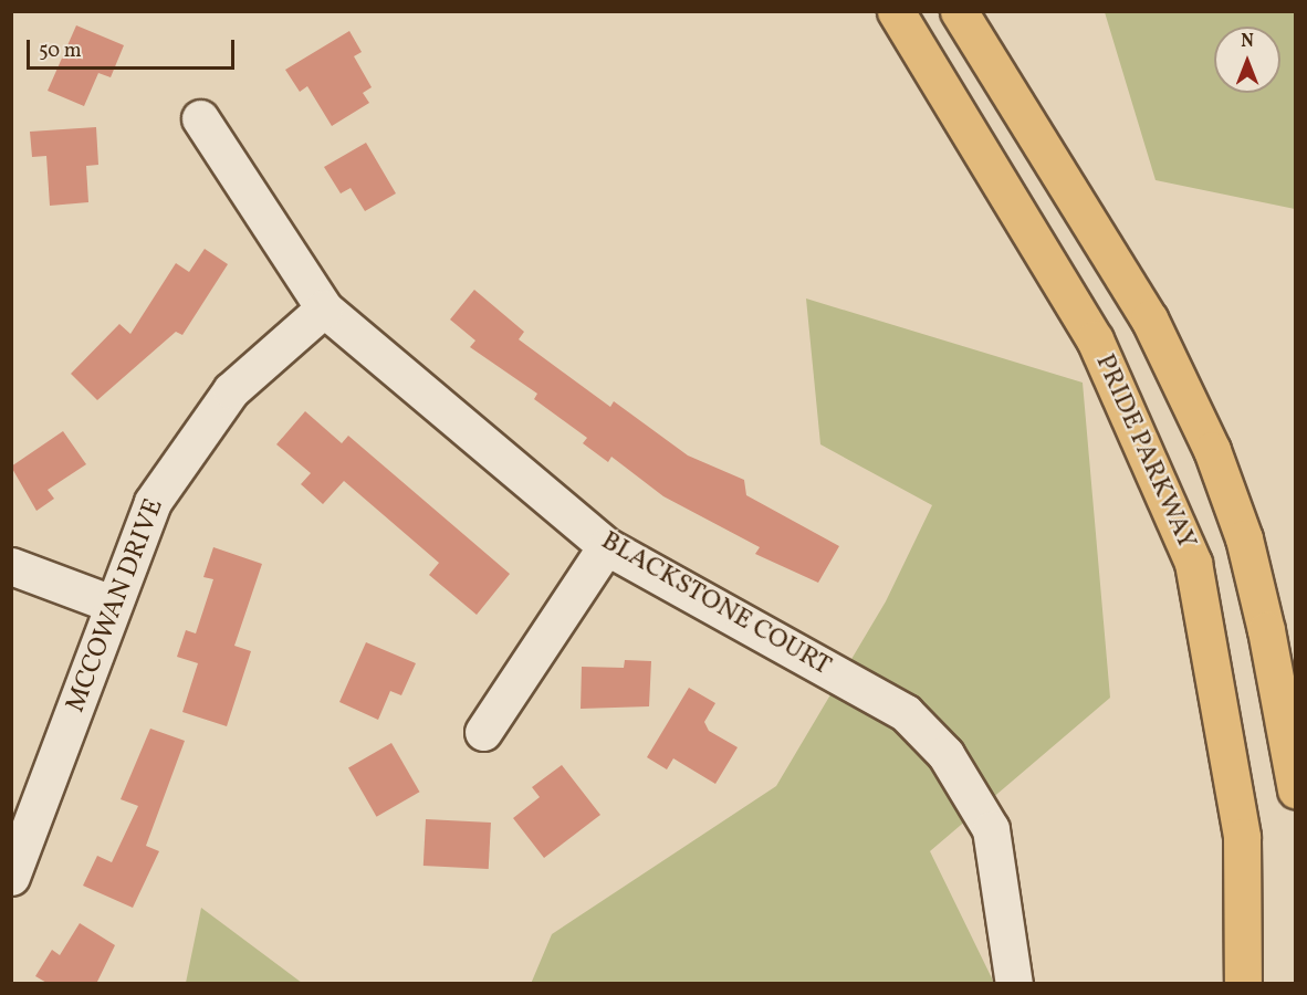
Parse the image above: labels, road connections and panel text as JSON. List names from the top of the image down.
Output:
{
  "streets": {
    "main road": ["PRIDE PARKWAY"],
    "street": ["BLACKSTONE COURT", "MCCOWAN DRIVE"]
  },
  "crossings": [
    ["BLACKSTONE COURT", "MCCOWAN DRIVE"]
  ],
  "scale_bar": "50 m",
  "north": "top"
}
